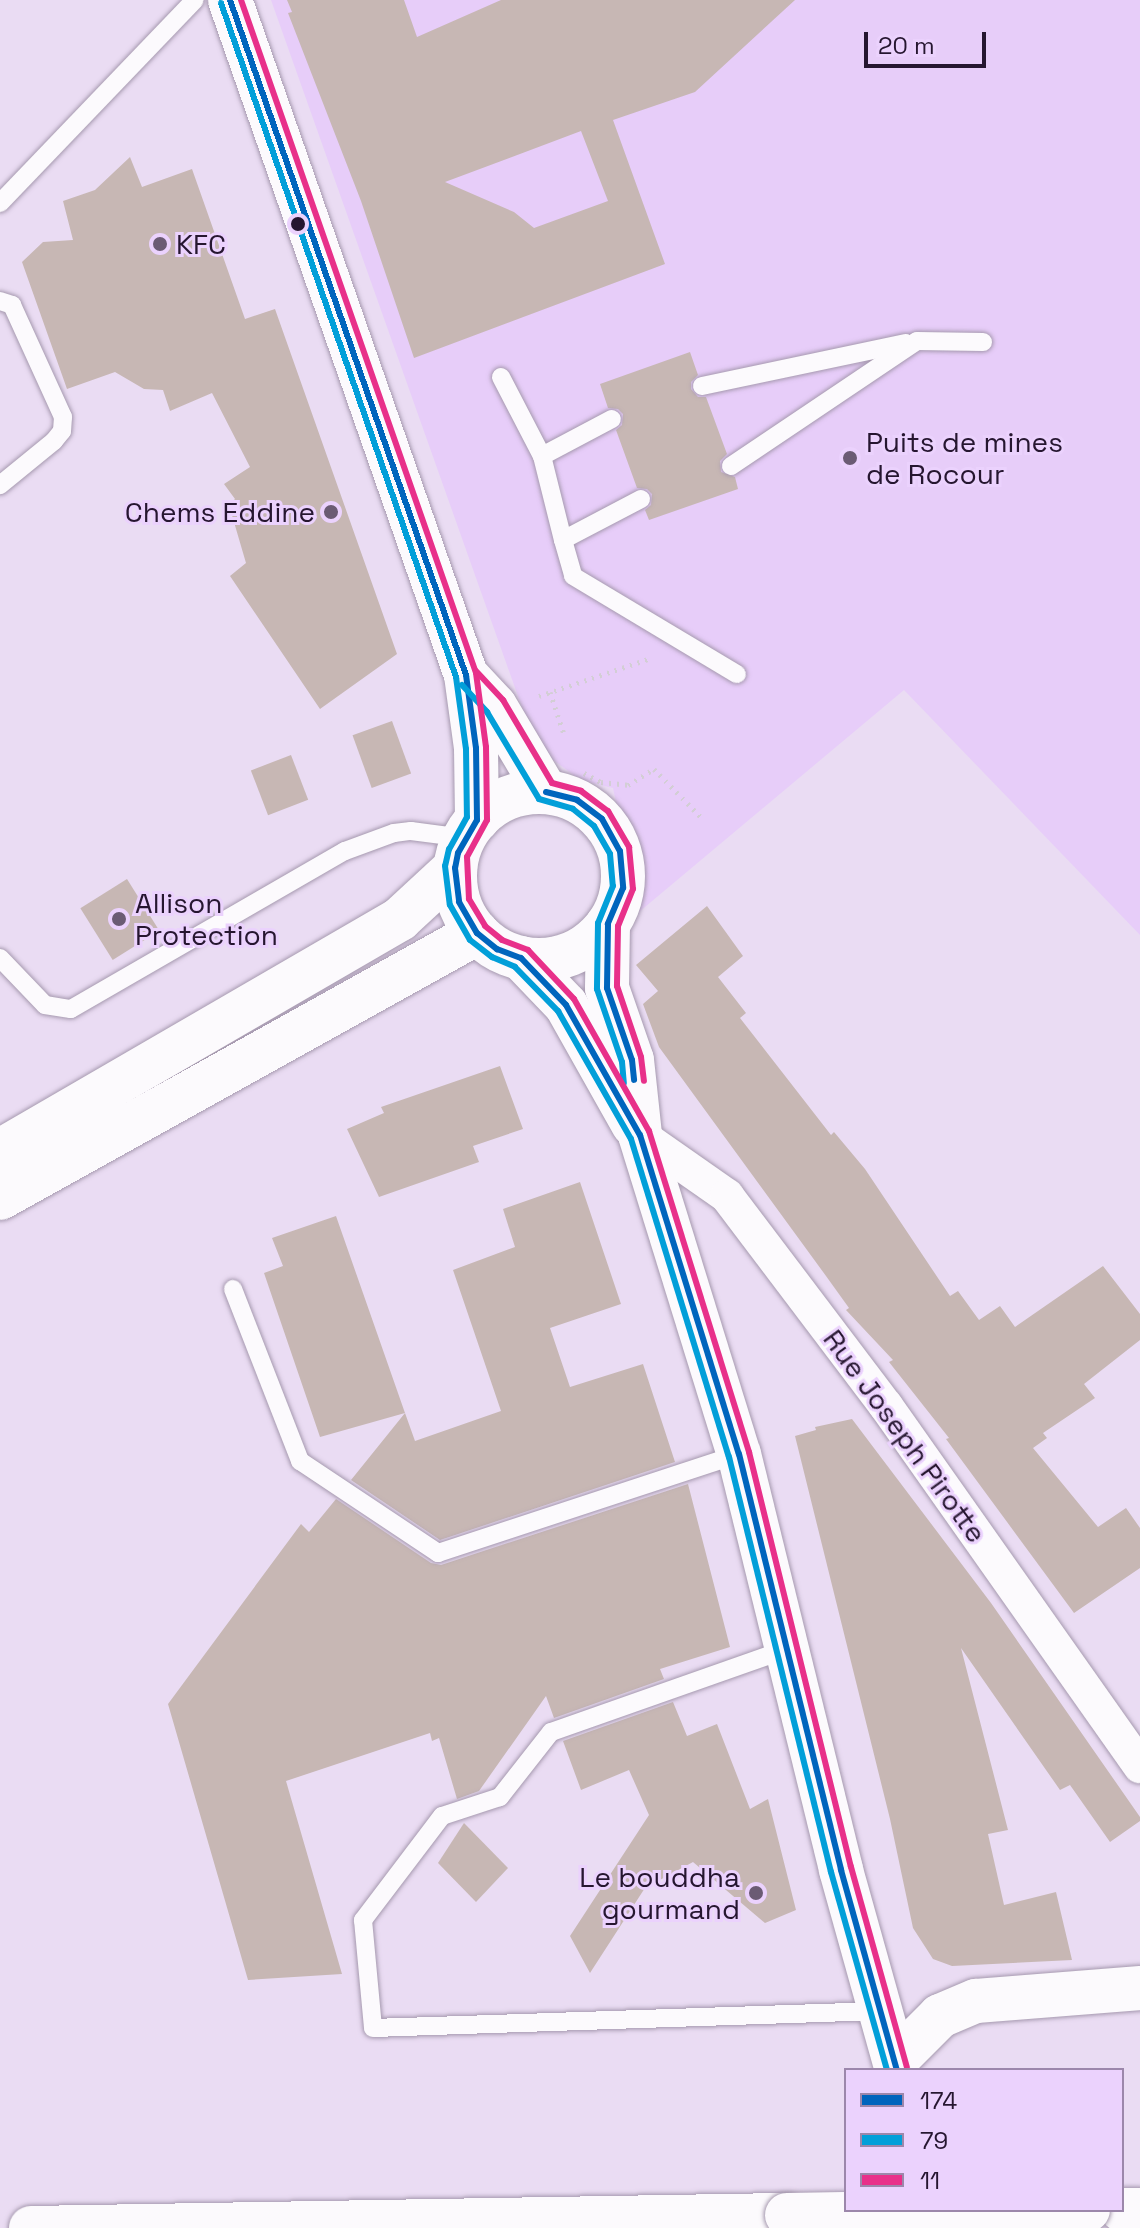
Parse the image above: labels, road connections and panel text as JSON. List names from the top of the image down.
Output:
{
  "streets": {
    "street": ["Rue Joseph Pirotte"]
  },
  "places": [
    "KFC",
    "Puits de mines de Rocour",
    "Chems Eddine",
    "Allison Protection",
    "Le bouddha gourmand"
  ],
  "lines": ["transit line 174", "transit line 11", "transit line 79"],
  "legend": ["174", "79", "11"],
  "scale_bar": "20 m"
}
